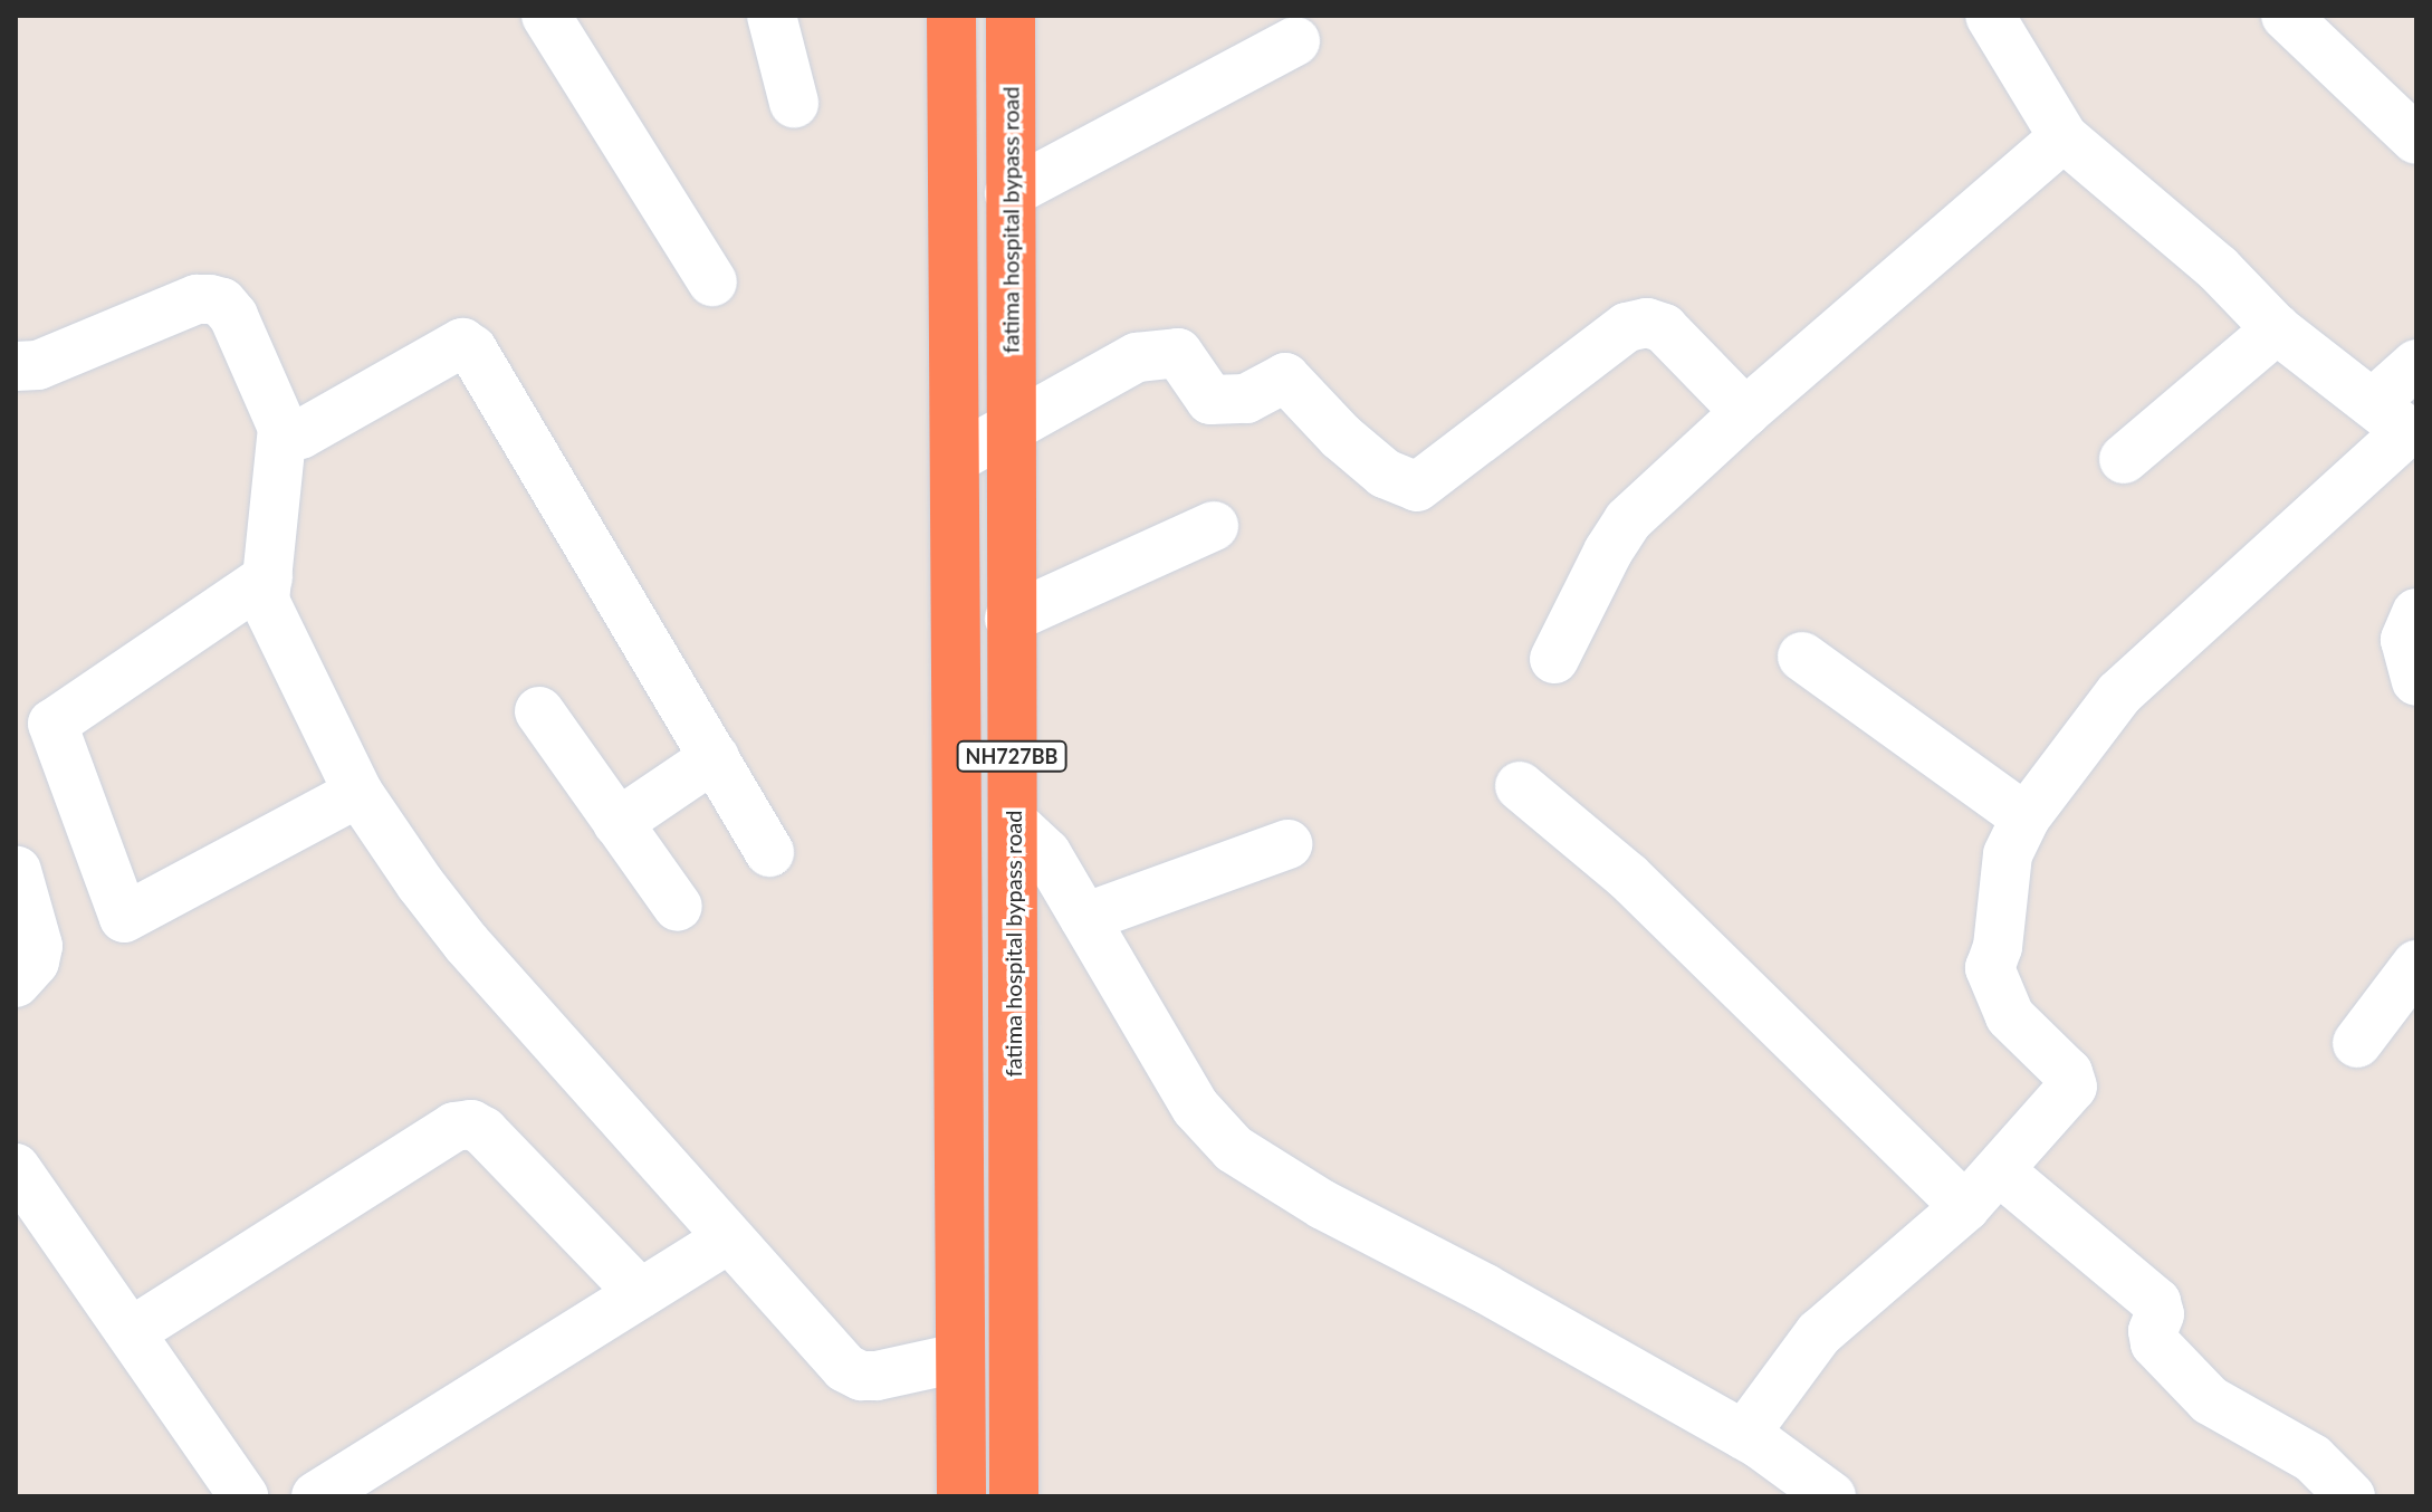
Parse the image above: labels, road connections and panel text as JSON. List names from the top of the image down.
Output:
{
  "streets": {
    "highway": ["fatima hospital bypass road", "NH727BB"]
  }
}
